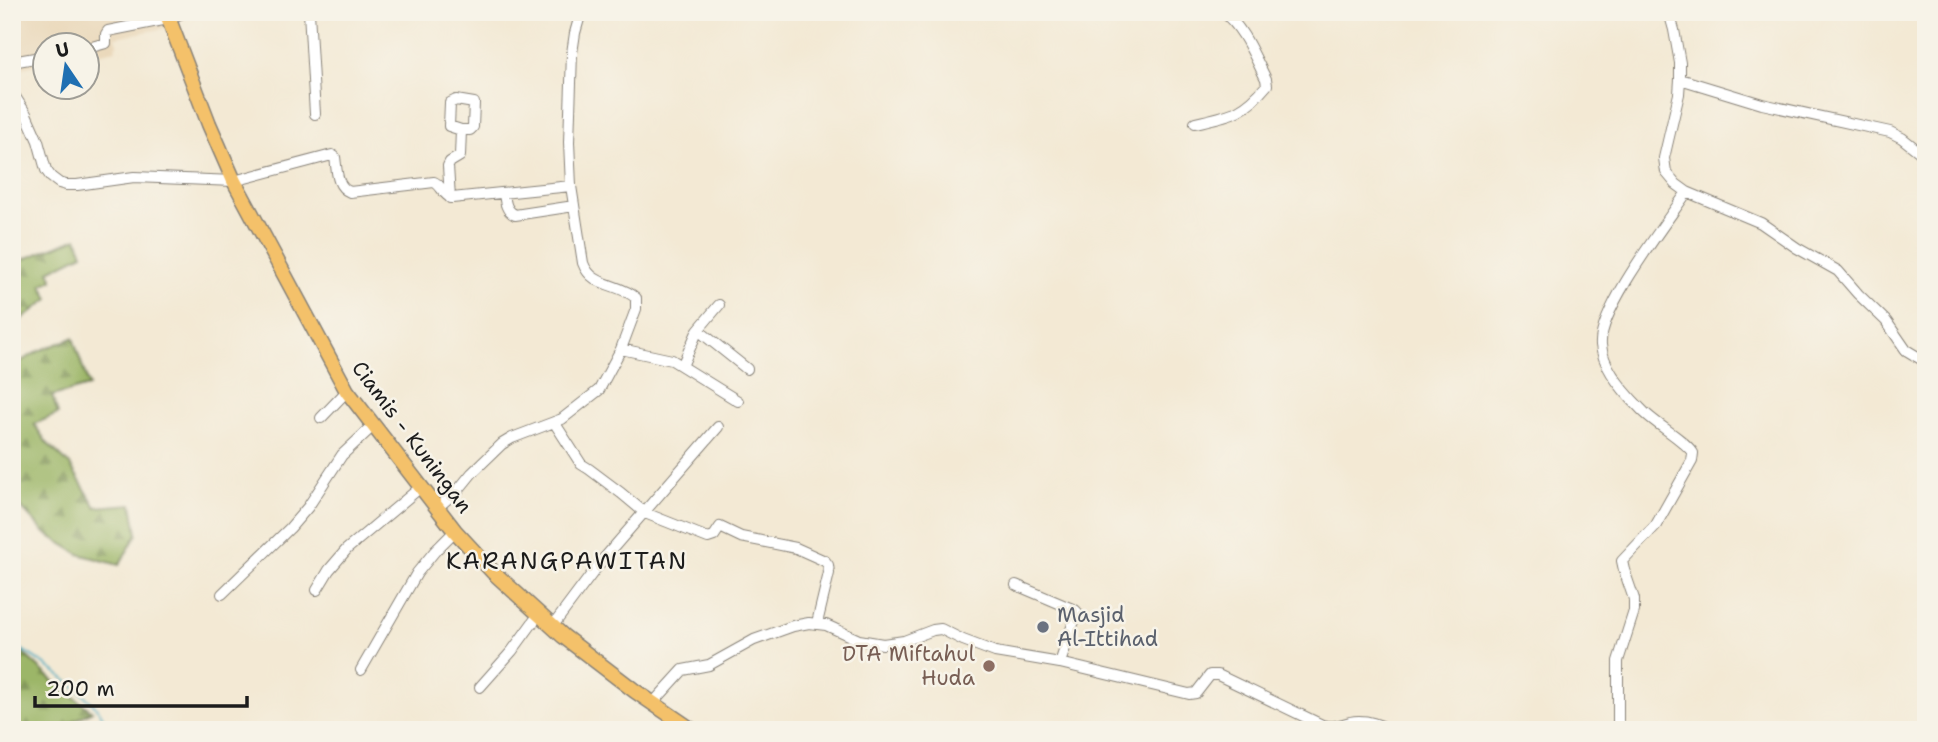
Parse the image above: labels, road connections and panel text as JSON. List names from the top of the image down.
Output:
{
  "streets": {
    "highway": ["Ciamis - Kuningan"]
  },
  "districts": ["KARANGPAWITAN"],
  "places": ["Masjid Al-Ittihad", "DTA Miftahul Huda"],
  "scale_bar": "200 m",
  "north": "top"
}
